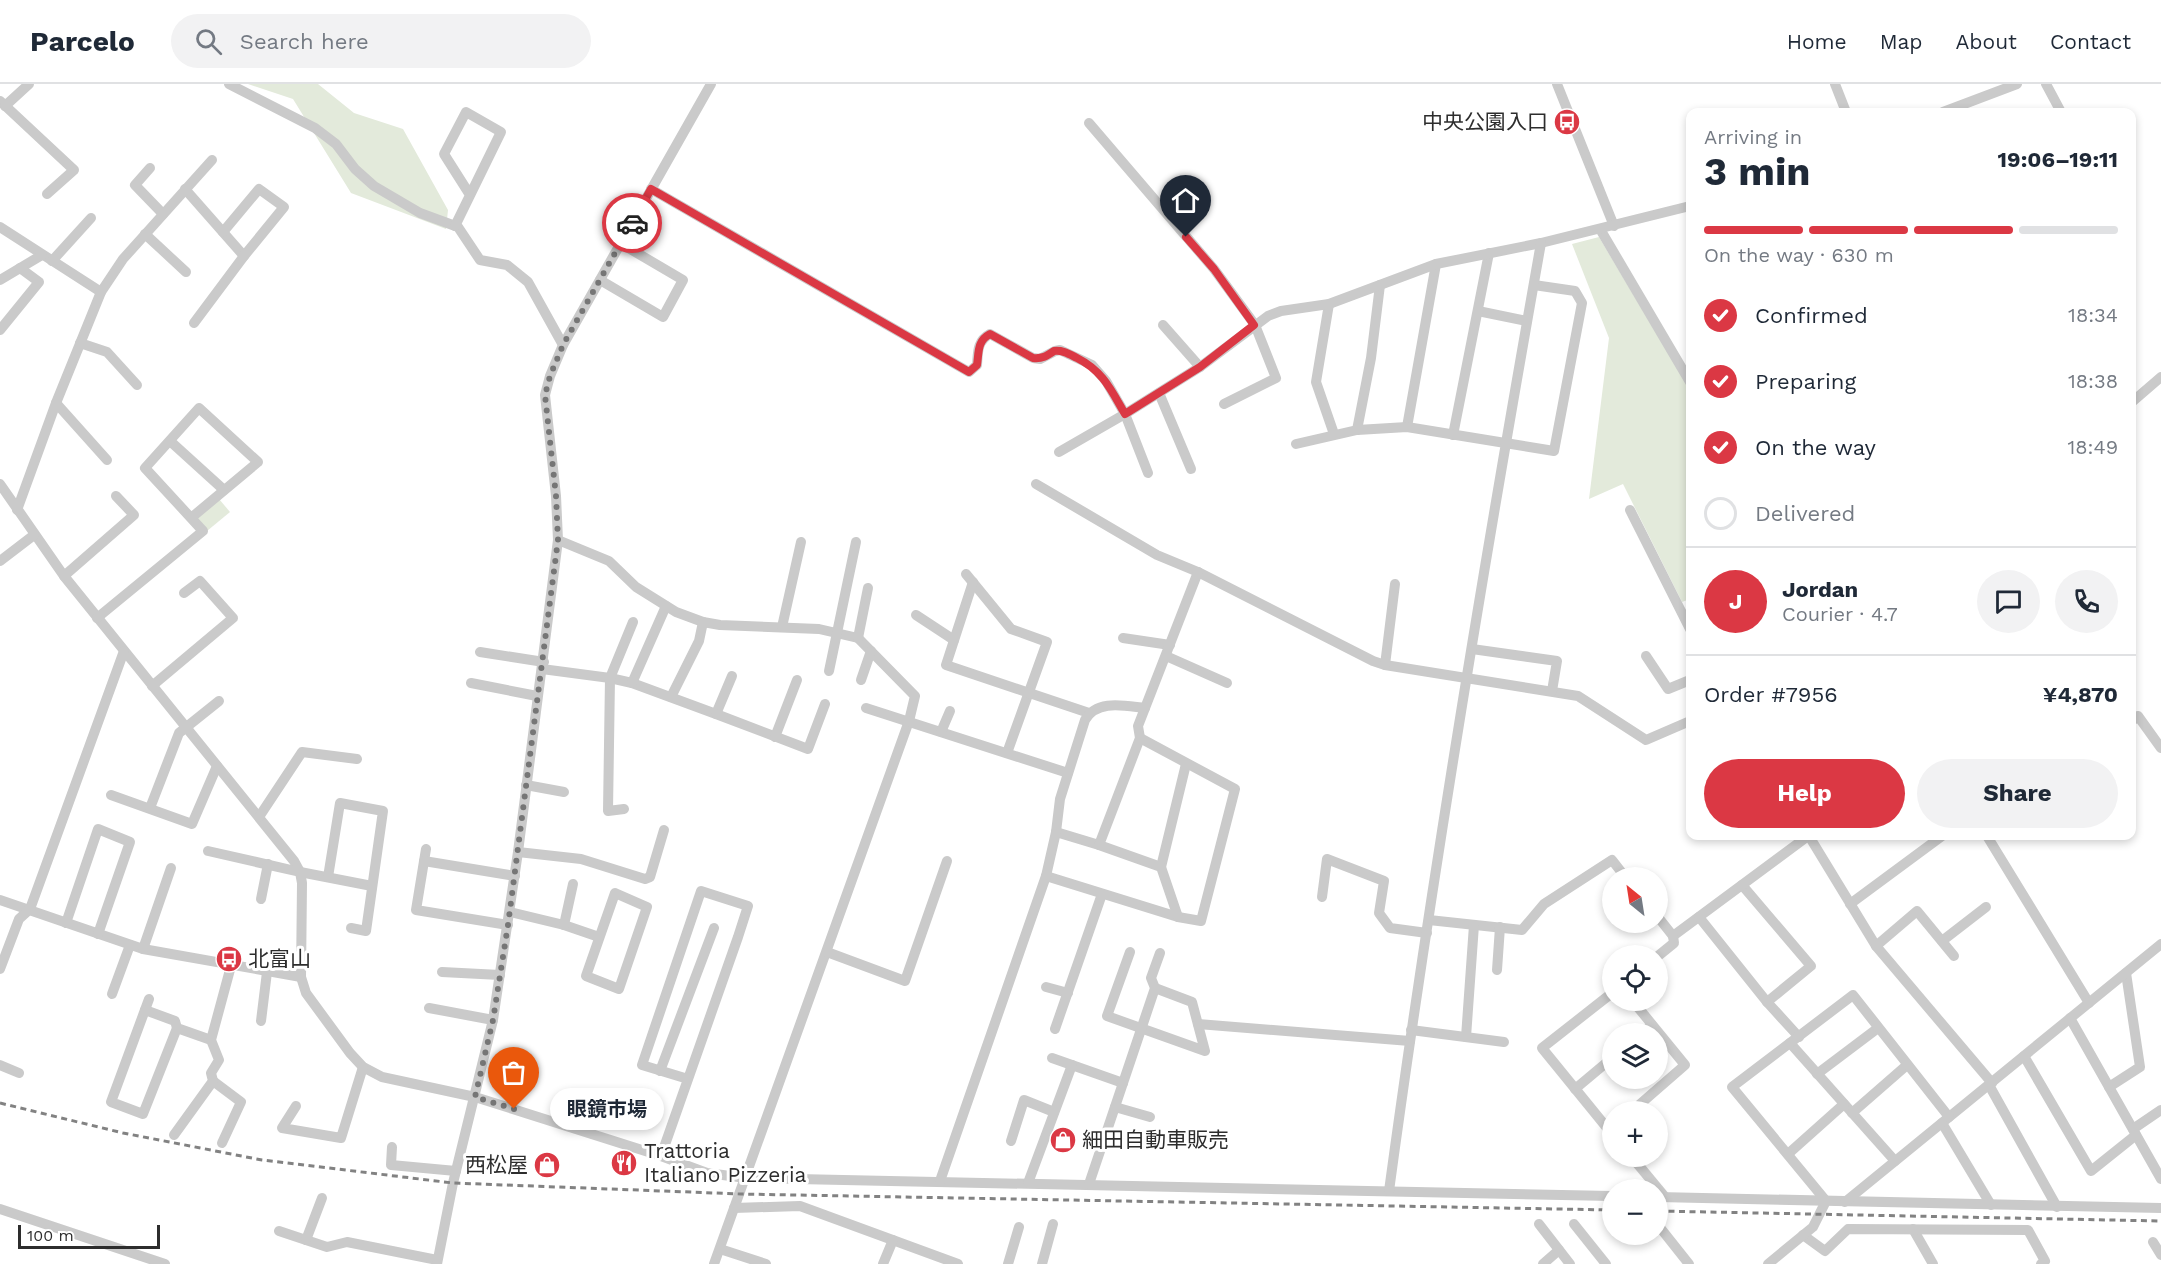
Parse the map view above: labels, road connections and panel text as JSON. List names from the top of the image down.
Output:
{
  "places": {
    "bus stop": ["中央公園入口", "北富山"],
    "other": ["眼鏡市場"],
    "shop": ["細田自動車販売", "西松屋"],
    "restaurant": ["Trattoria Italiano Pizzeria"]
  },
  "scale_bar": "100 m",
  "north": "top left",
  "page": {
    "header": "Parcelo",
    "search": "Search here",
    "nav": [
      "Home",
      "Map",
      "About",
      "Contact"
    ],
    "heading": ["3 min", "Arriving in", "19:06–19:11"],
    "panel": [
      "Jordan",
      "Courier · 4.7",
      "Order #7956",
      "¥4,870"
    ],
    "bar": "On the way · 630 m",
    "list": [
      ["Confirmed", "18:34"],
      ["Preparing", "18:38"],
      ["On the way", "18:49"],
      "Delivered"
    ],
    "round": "J",
    "buttons": ["Help", "Share"],
    "map_buttons": ["+", "−"],
    "bubble": "眼鏡市場",
    "scale": "100 m"
  }
}
